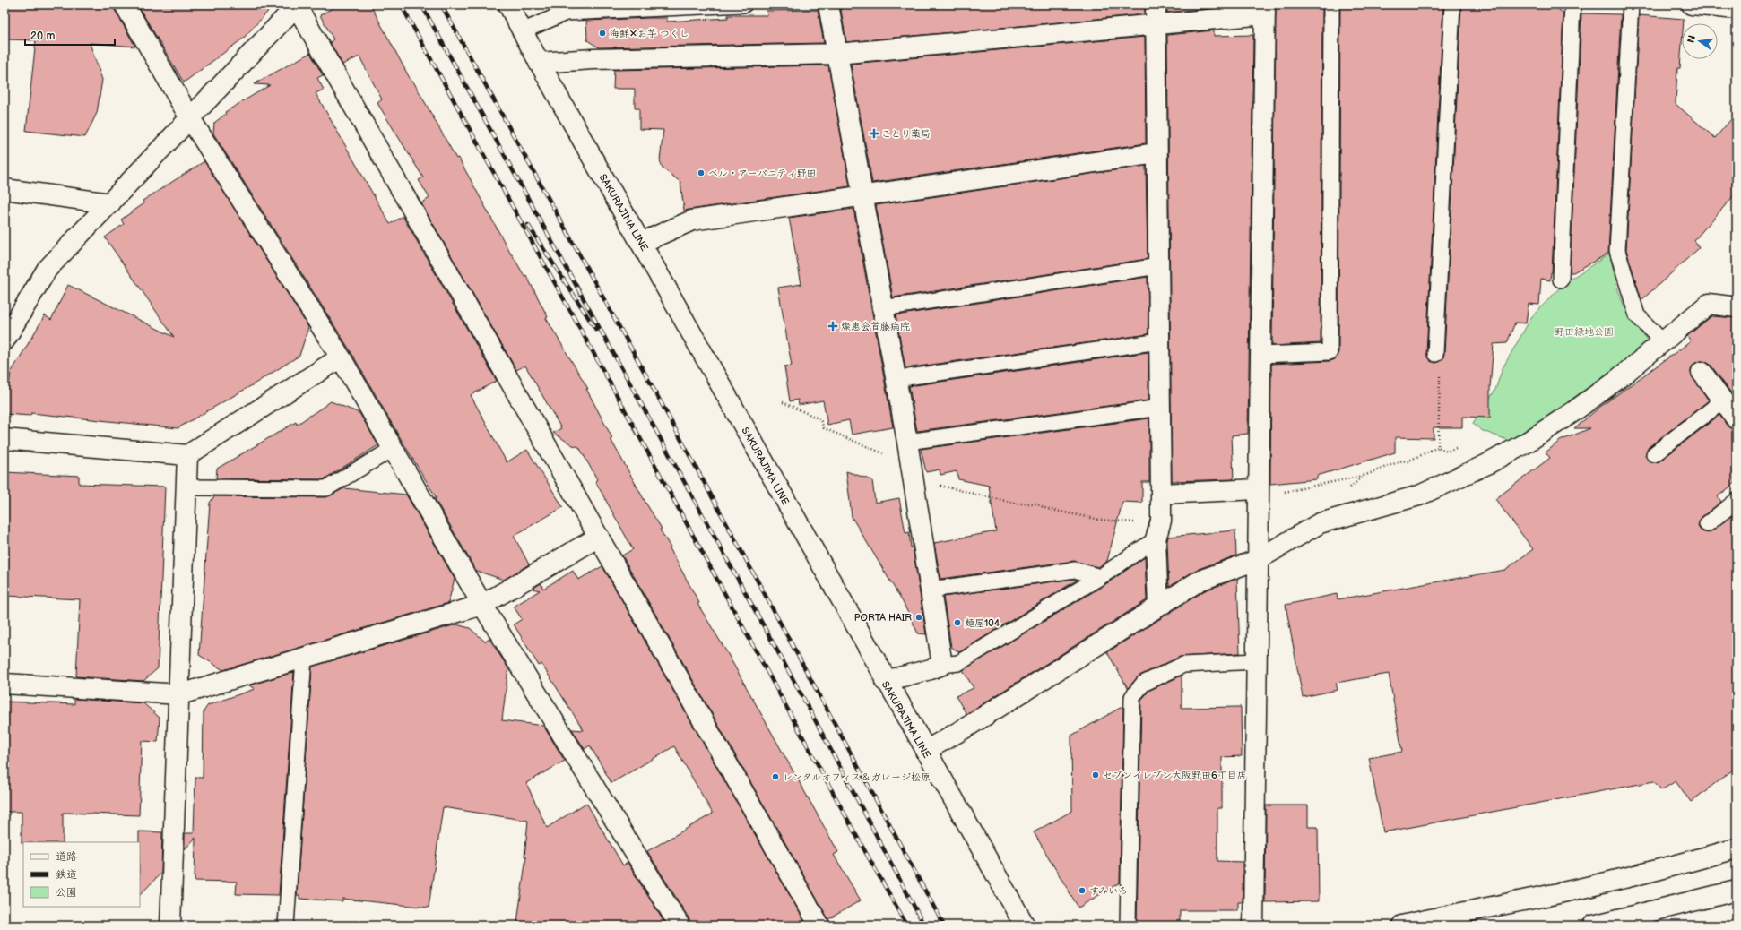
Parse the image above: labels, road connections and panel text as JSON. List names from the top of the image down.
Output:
{
  "streets": {
    "street": ["SAKURAJIMA LINE"]
  },
  "parks": ["野田緑地公園"],
  "places": {
    "other": [
      "海鮮✕お芋 つくし",
      "ベル・アーバニティ野田",
      "PORTA HAIR",
      "麺屋104",
      "セブンイレブン大阪野田6丁目店",
      "レンタルオフィス＆ガレージ松原",
      "すみいろ"
    ],
    "health": ["ことり薬局", "燦惠会首藤病院"]
  },
  "legend": ["道路", "鉄道", "公園"],
  "scale_bar": "20 m",
  "north": "left"
}
